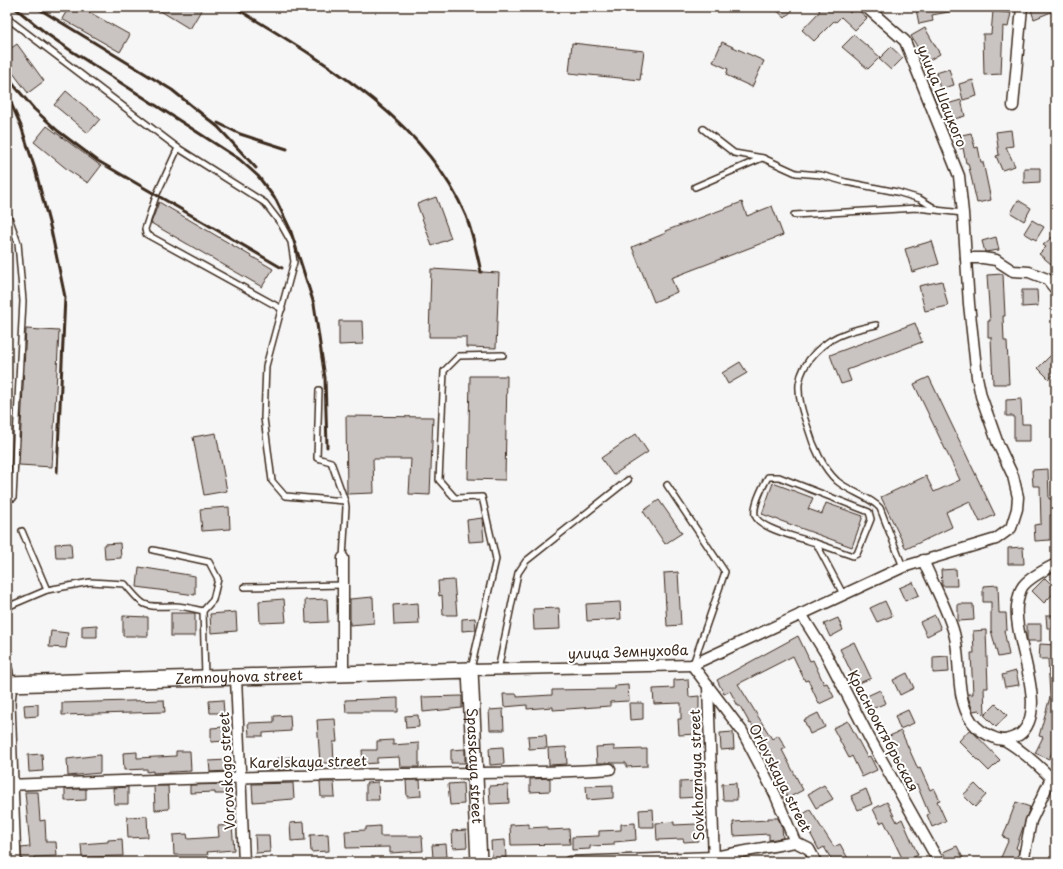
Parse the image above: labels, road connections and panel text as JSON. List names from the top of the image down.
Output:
{
  "streets": {
    "street": [
      "улица Шацкого",
      "улица Земнухова",
      "Zemnoyhova street",
      "Краснооктябрьская",
      "Karelskaya street",
      "Spasskaya street",
      "Vorovskogo street",
      "Sovkhoznaya street",
      "Orlovskaya street"
    ]
  },
  "crossings": [
    ["улица Шацкого", "улица Земнухова"],
    ["улица Земнухова", "Zemnoyhova street"],
    ["улица Земнухова", "Краснооктябрьская"],
    ["улица Земнухова", "Spasskaya street"],
    ["улица Земнухова", "Orlovskaya street"],
    ["Zemnoyhova street", "Spasskaya street"],
    ["Zemnoyhova street", "Vorovskogo street"],
    ["Karelskaya street", "Spasskaya street"],
    ["Karelskaya street", "Vorovskogo street"],
    ["Sovkhoznaya street", "Orlovskaya street"]
  ]
}
